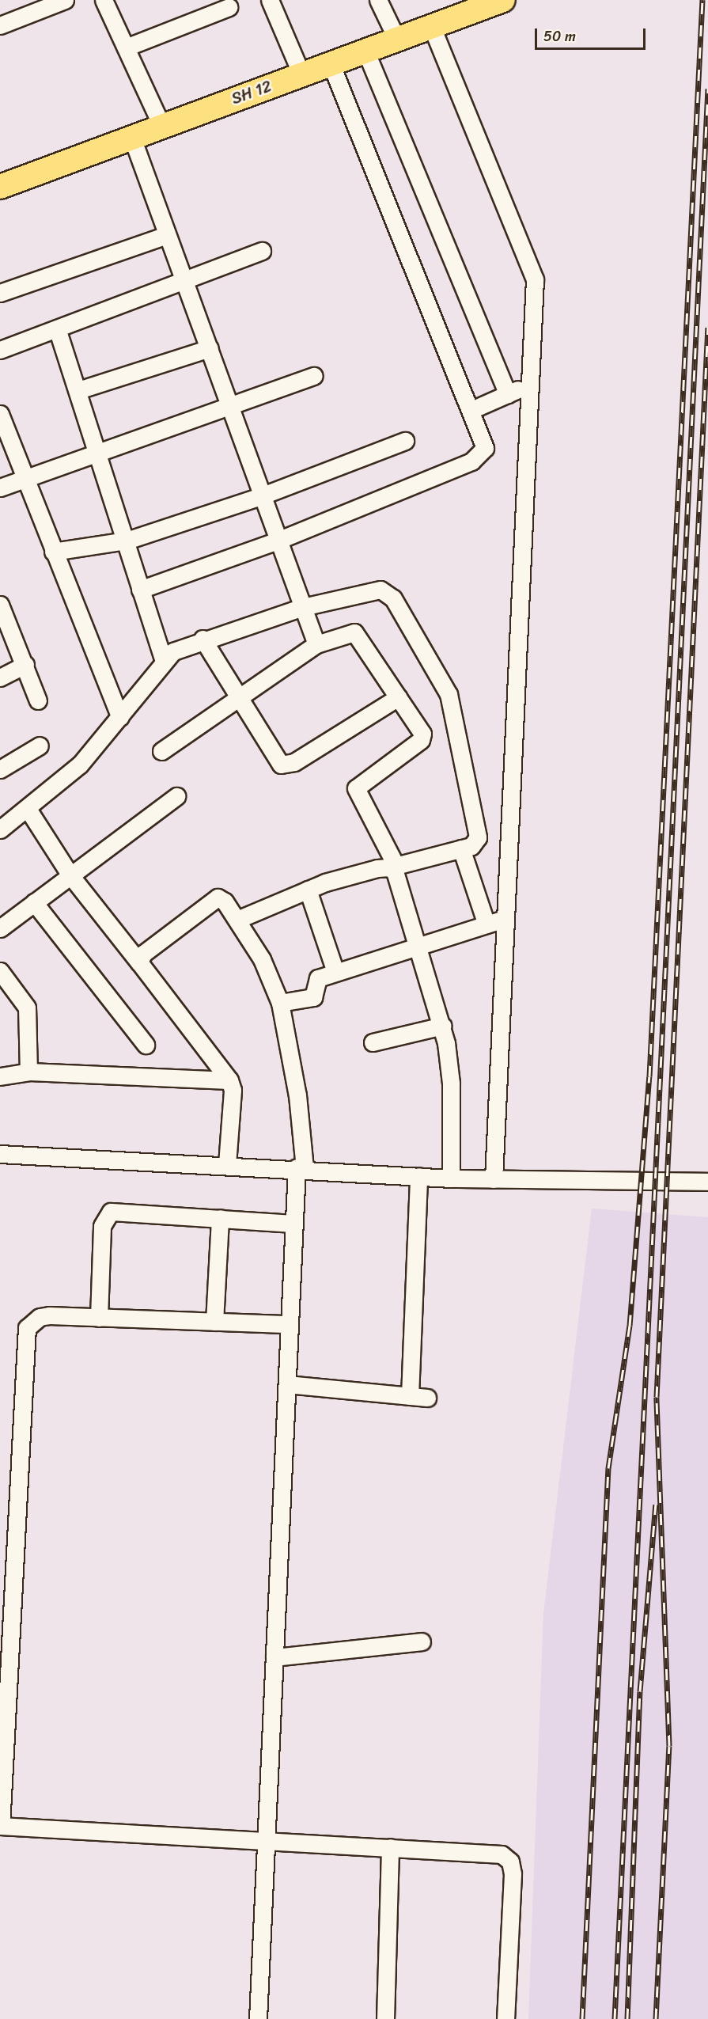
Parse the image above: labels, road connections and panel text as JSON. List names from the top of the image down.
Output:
{
  "streets": {
    "highway": ["SH 12"]
  },
  "scale_bar": "50 m"
}
